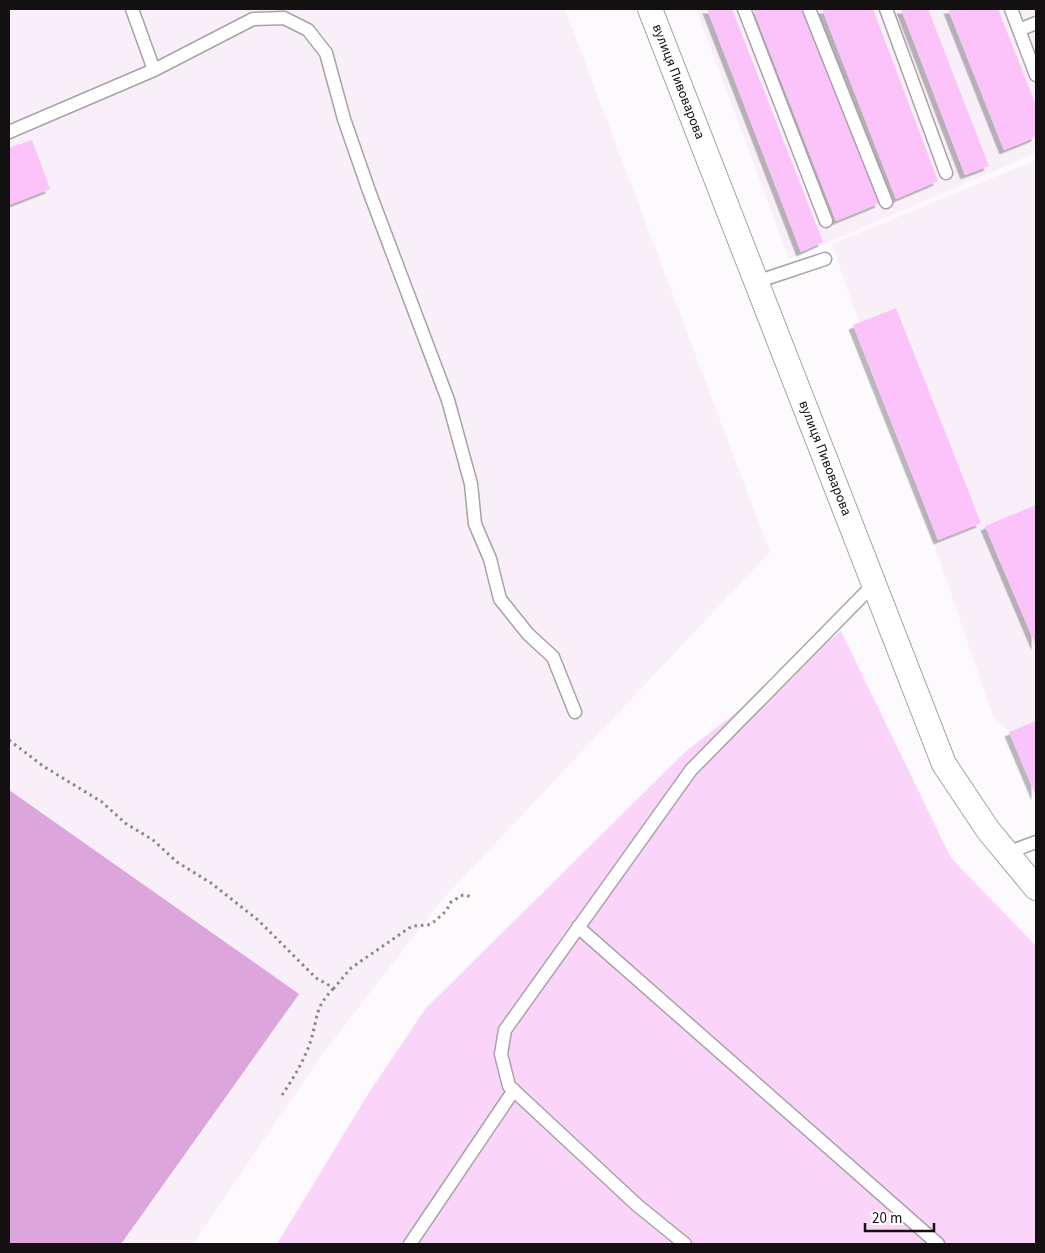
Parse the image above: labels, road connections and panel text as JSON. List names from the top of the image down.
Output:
{
  "streets": {
    "street": ["вулиця Пивоварова"]
  },
  "scale_bar": "20 m"
}
